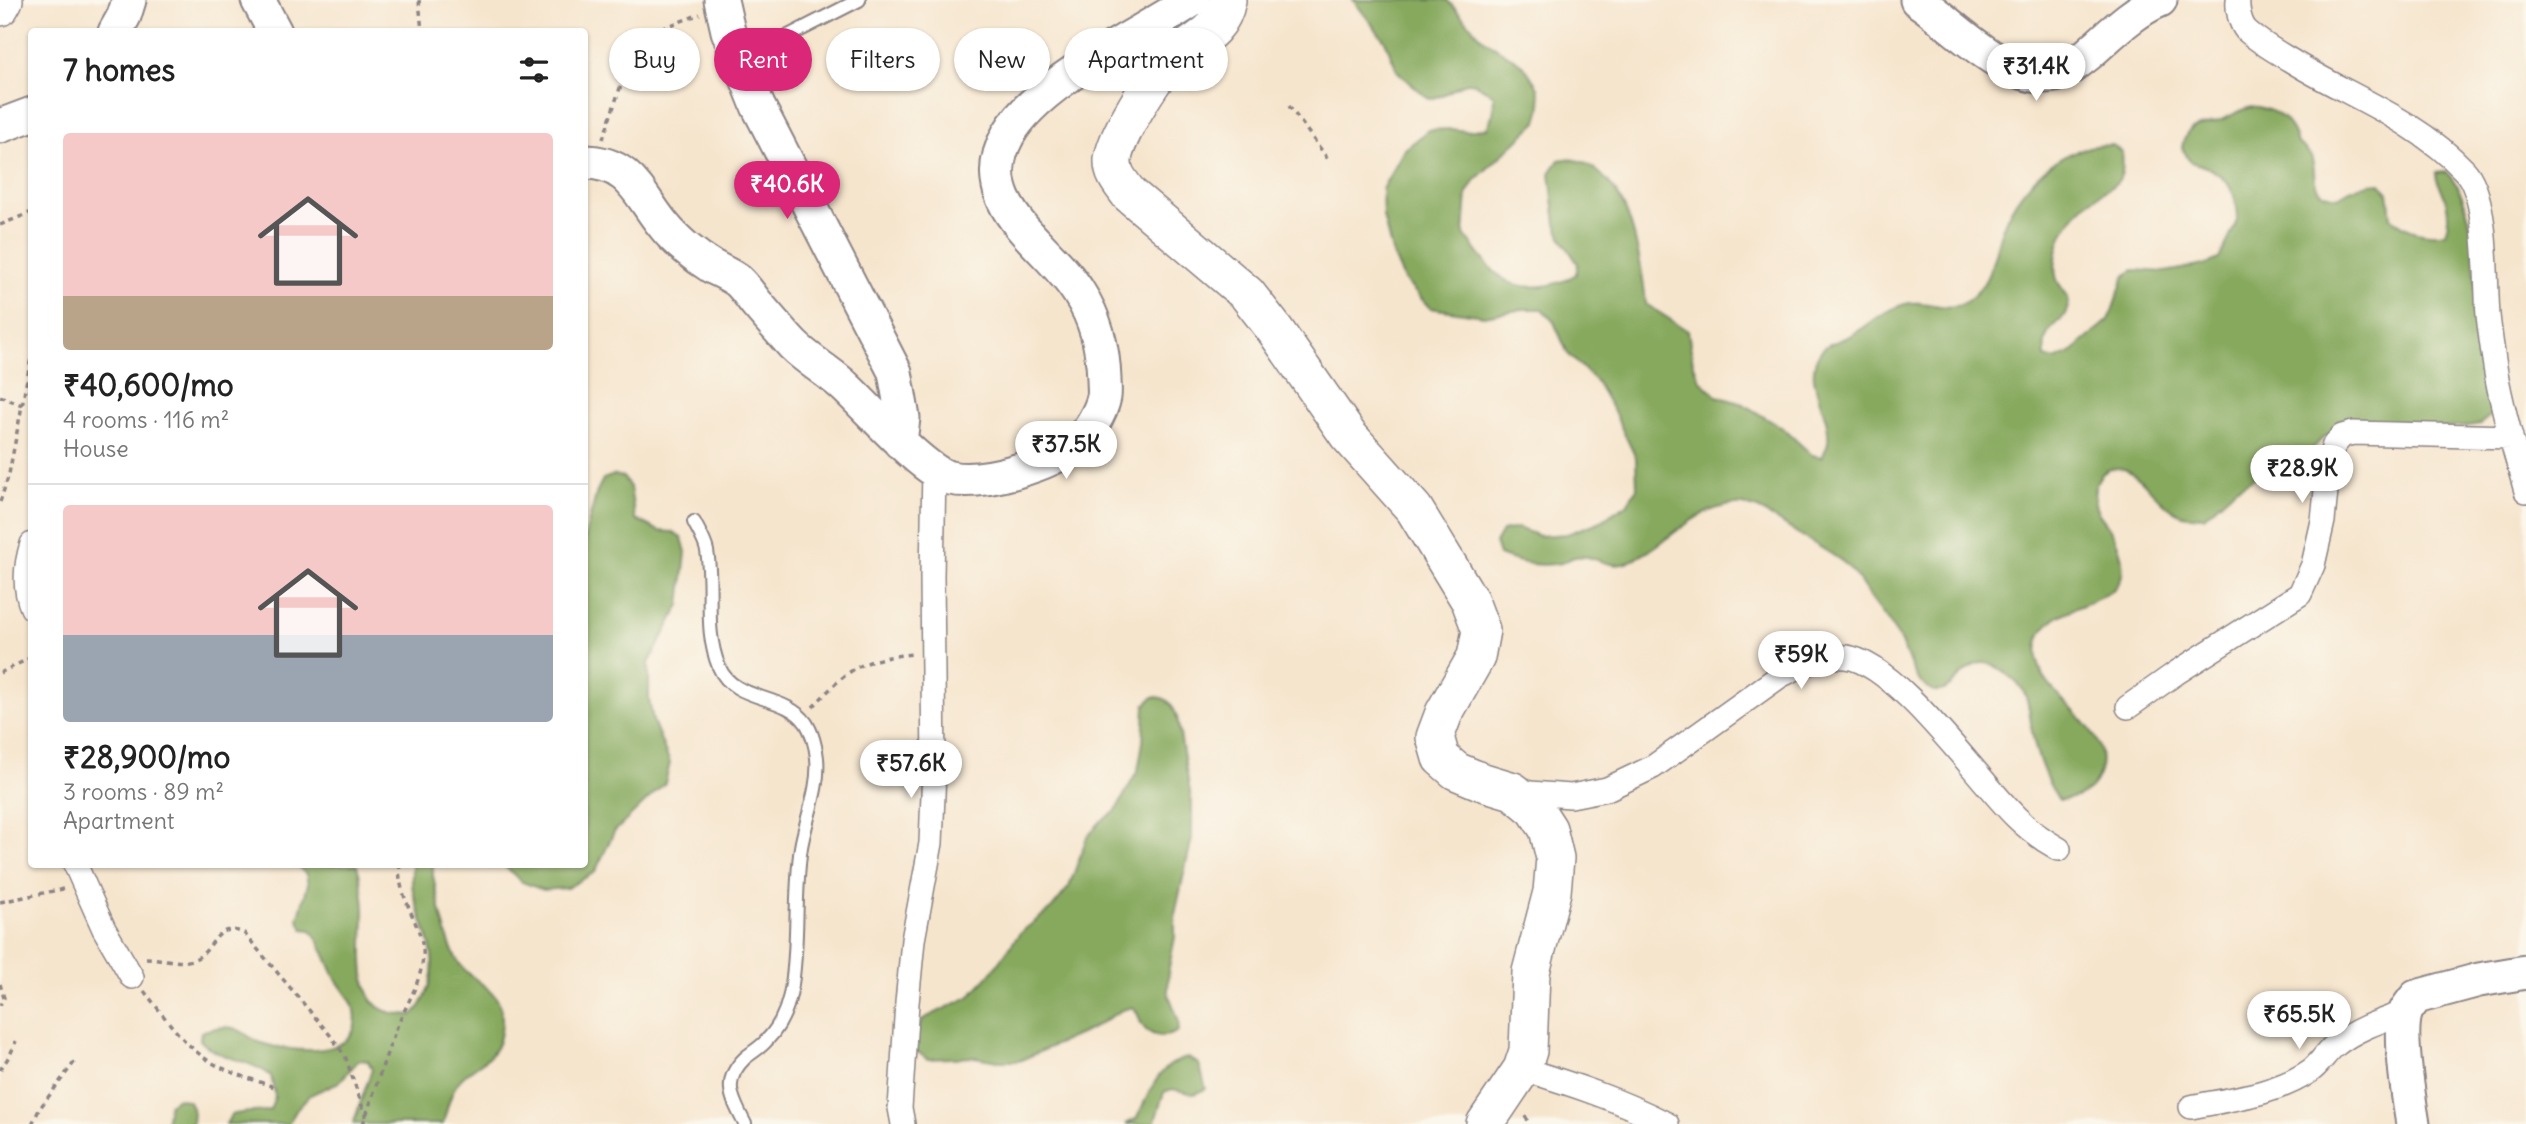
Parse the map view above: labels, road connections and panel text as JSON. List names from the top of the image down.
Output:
{
  "page": {
    "chip": [
      "Buy",
      "Rent",
      "Filters",
      "New",
      "Apartment"
    ],
    "heading": "7 homes",
    "price": [
      "₹31.4K",
      "₹40.6K",
      "₹37.5K",
      "₹28.9K",
      "₹59K",
      "₹57.6K",
      "₹65.5K"
    ],
    "list": [
      {
        "name": "₹40,600/mo",
        "note": "4 rooms · 116 m² · House"
      },
      {
        "name": "₹28,900/mo",
        "note": "3 rooms · 89 m² · Apartment"
      }
    ]
  }
}
